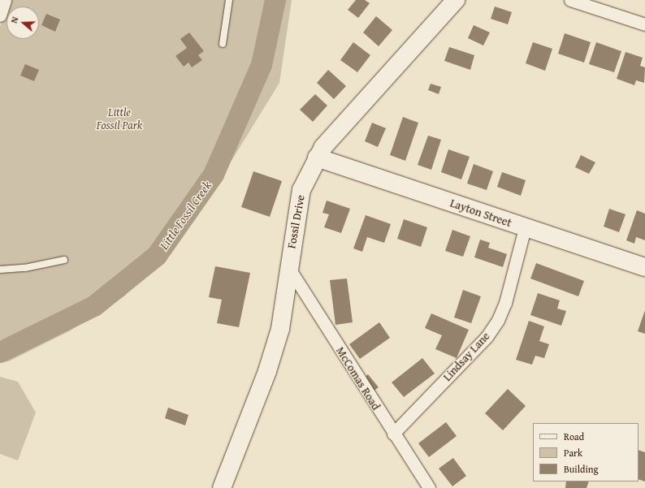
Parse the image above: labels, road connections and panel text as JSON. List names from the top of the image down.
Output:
{
  "streets": {
    "street": [
      "Layton Street",
      "Fossil Drive",
      "Lindsay Lane",
      "McComas Road"
    ]
  },
  "crossings": [
    ["Layton Street", "Fossil Drive"],
    ["Layton Street", "Lindsay Lane"],
    ["Fossil Drive", "McComas Road"],
    ["Lindsay Lane", "McComas Road"]
  ],
  "water": ["Little Fossil Creek"],
  "parks": ["Little Fossil Park"],
  "legend": ["Road", "Park", "Building"],
  "north": "left"
}
